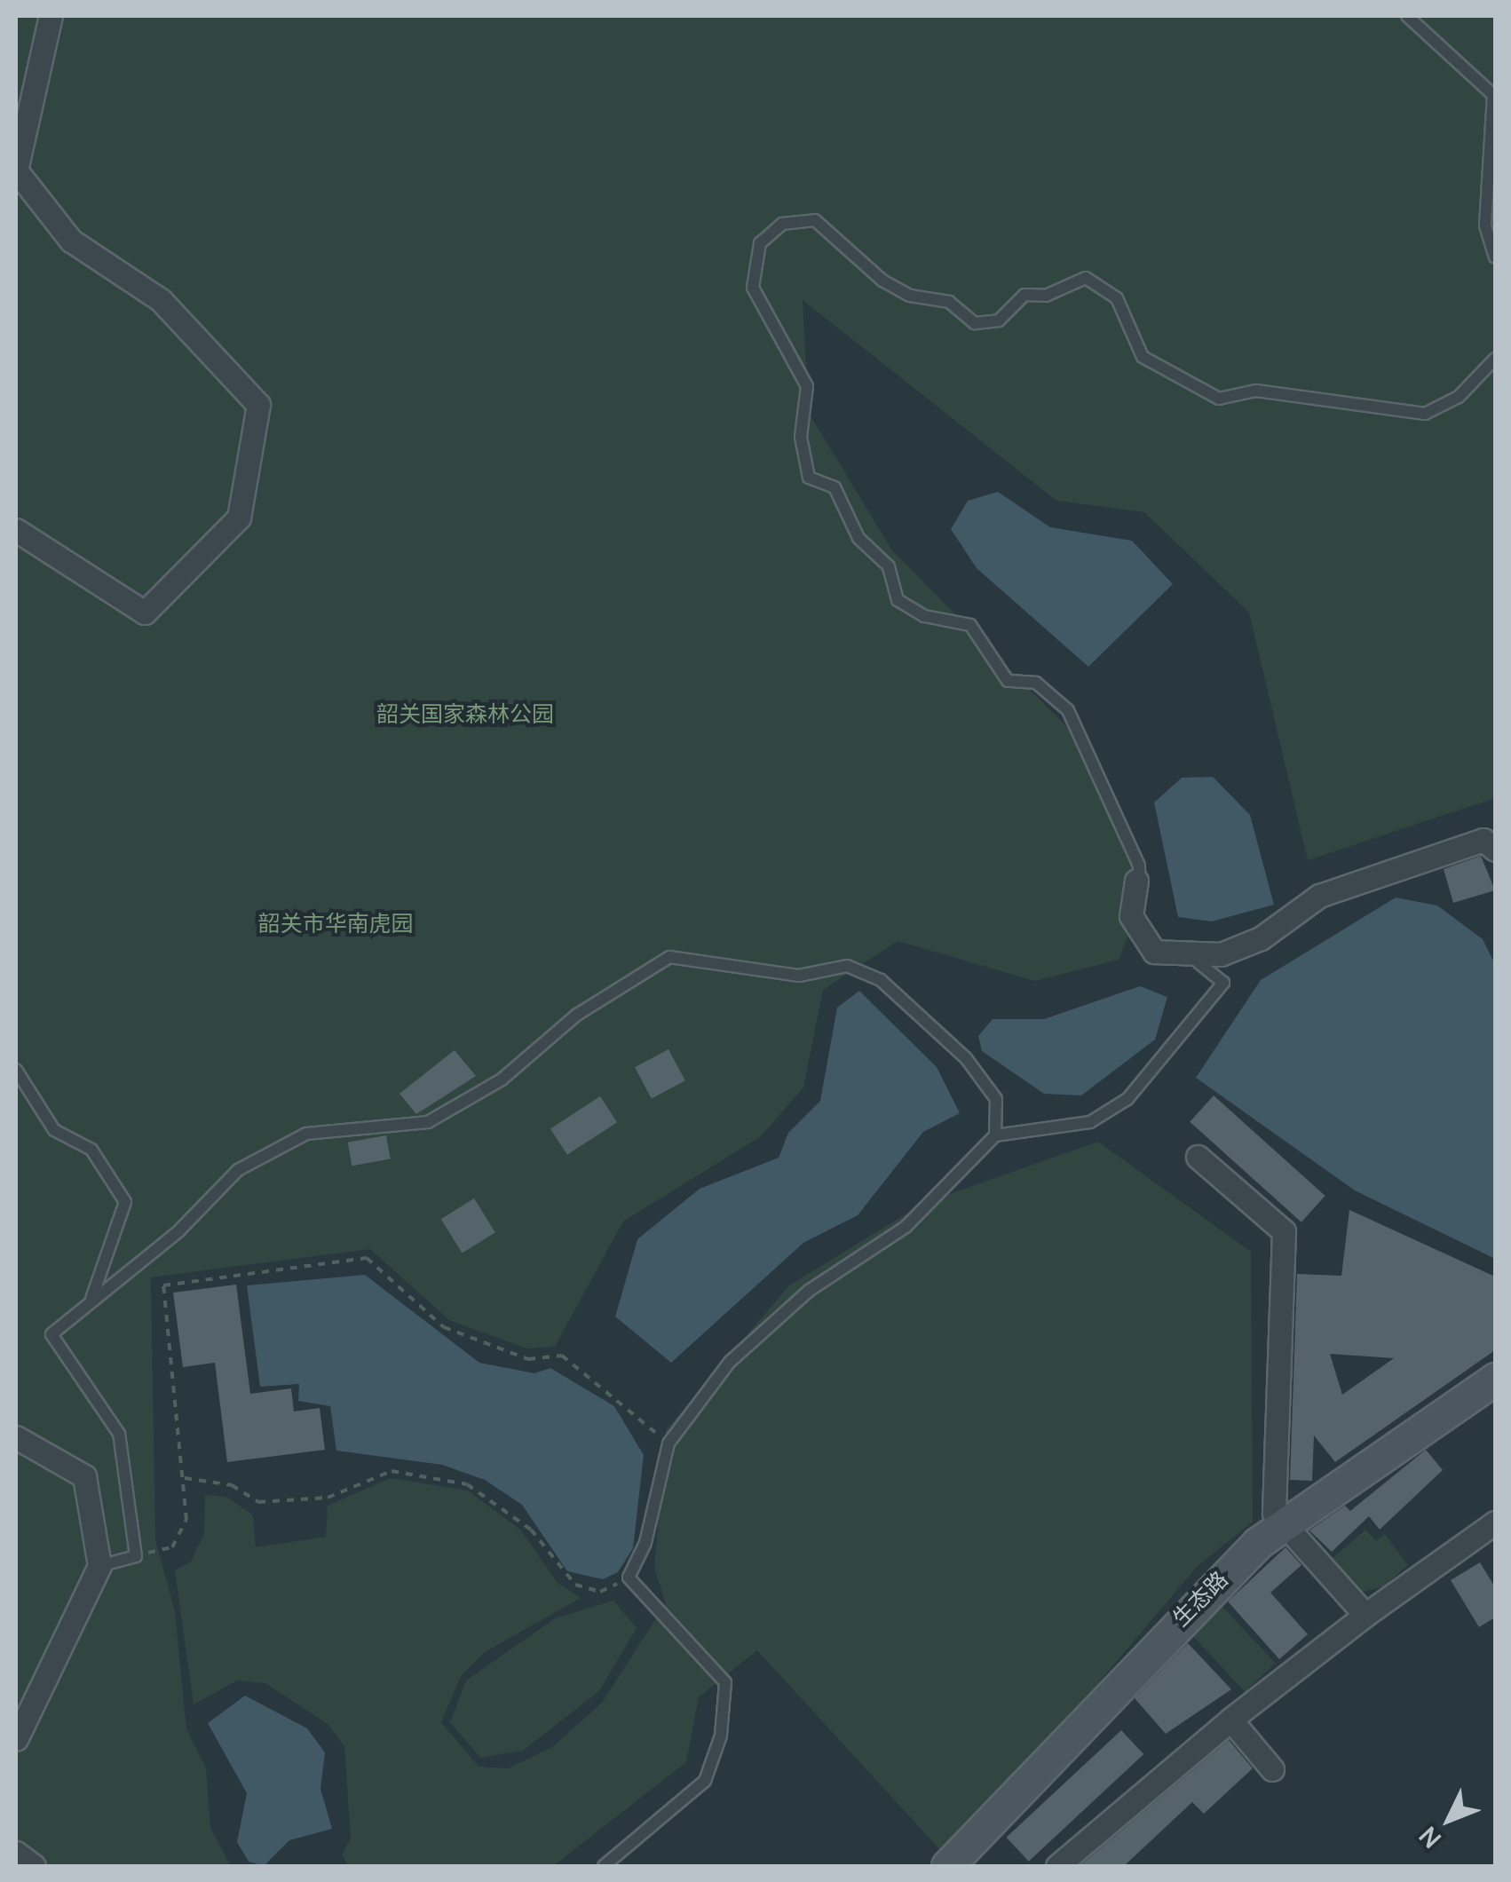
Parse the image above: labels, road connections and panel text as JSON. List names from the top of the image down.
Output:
{
  "streets": {
    "street": ["生态路"]
  },
  "parks": ["韶关国家森林公园", "韶关市华南虎园"],
  "north": "bottom left"
}
